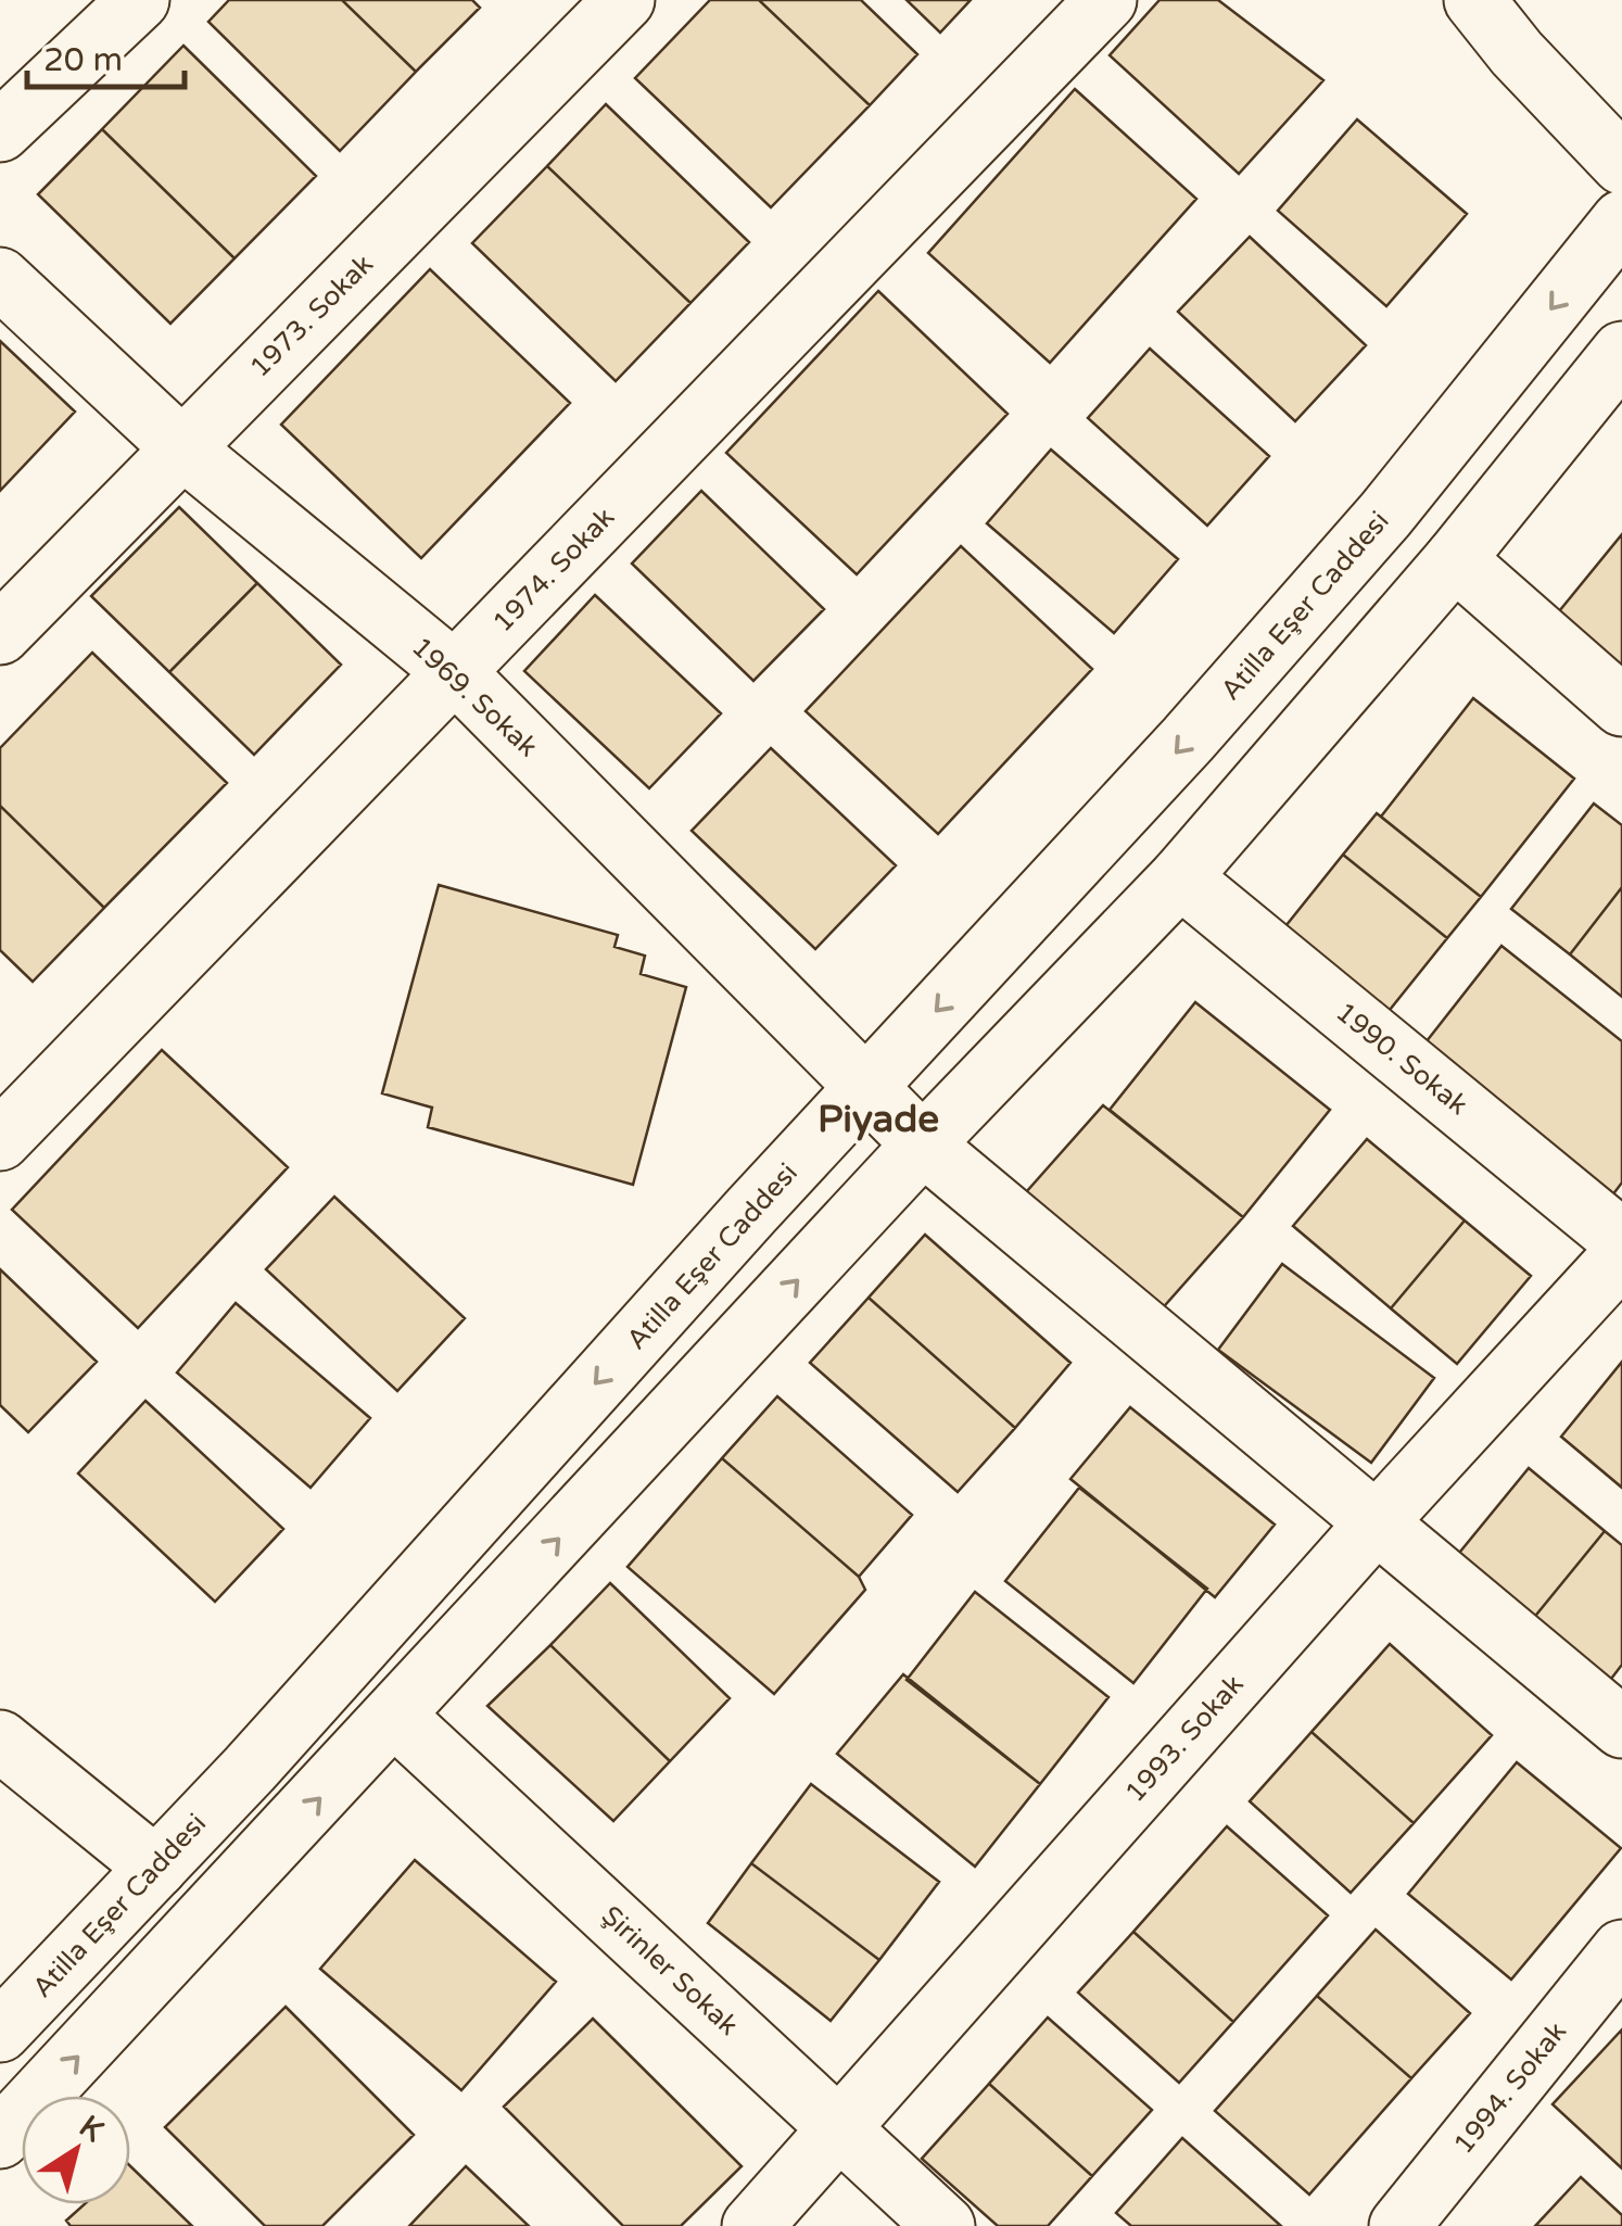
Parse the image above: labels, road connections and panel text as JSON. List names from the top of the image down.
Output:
{
  "streets": {
    "street": [
      "1973. Sokak",
      "1974. Sokak",
      "Atilla Eşer Caddesi",
      "1969. Sokak",
      "1990. Sokak",
      "1993. Sokak",
      "Şirinler Sokak",
      "1994. Sokak"
    ]
  },
  "crossings": [
    ["1973. Sokak", "1969. Sokak"],
    ["1974. Sokak", "1969. Sokak"],
    ["Atilla Eşer Caddesi", "1969. Sokak"],
    ["1969. Sokak", "1993. Sokak"],
    ["1993. Sokak", "Şirinler Sokak"]
  ],
  "districts": ["Piyade"],
  "scale_bar": "20 m",
  "north": "top right"
}
